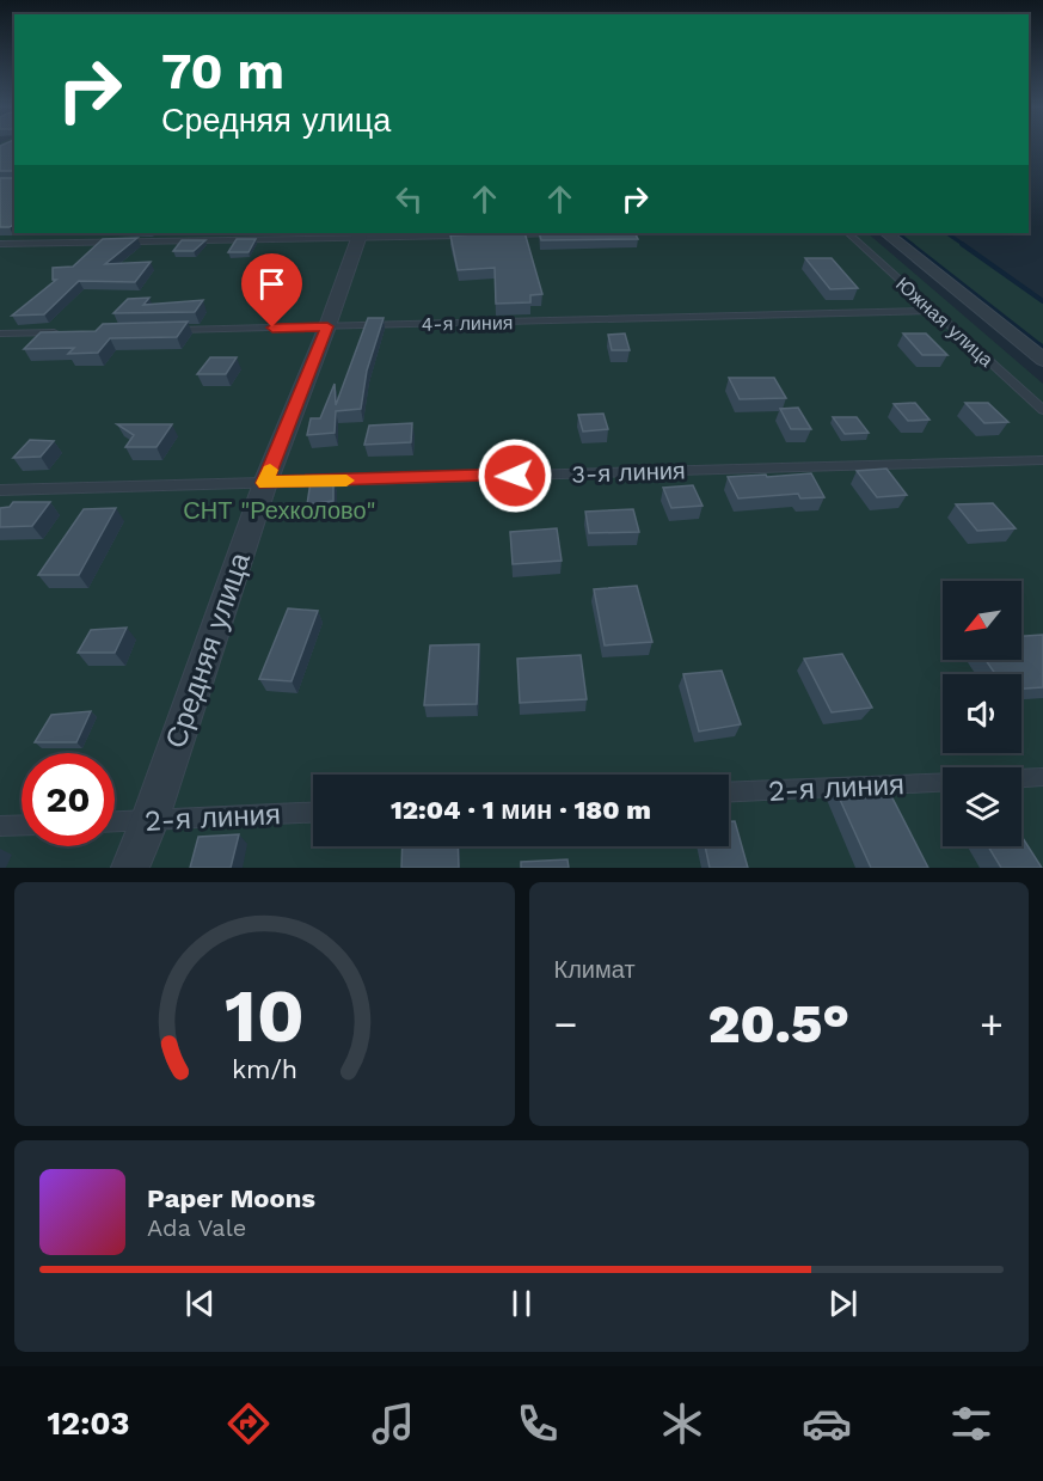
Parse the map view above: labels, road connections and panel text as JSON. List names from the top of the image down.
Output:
{
  "streets": {
    "street": ["Средняя улица"],
    "lane": [
      "Южная улица",
      "4-я линия",
      "3-я линия",
      "2-я линия"
    ]
  },
  "crossings": [
    ["Южная улица", "4-я линия"],
    ["4-я линия", "Средняя улица"],
    ["3-я линия", "Средняя улица"],
    ["Средняя улица", "2-я линия"]
  ],
  "parks": ["СНТ \"Рехколово\""],
  "north": "bottom left",
  "page": {
    "turn": ["70 m", "Средняя улица"],
    "limit": "20",
    "trip": "12:04 · 1 мин · 180 m",
    "tile": "Климат",
    "heat": ["−", "20.5°", "+"],
    "song": ["Paper Moons", "Ada Vale"],
    "tabs": "12:03",
    "gauge": ["10", "km/h"]
  }
}
